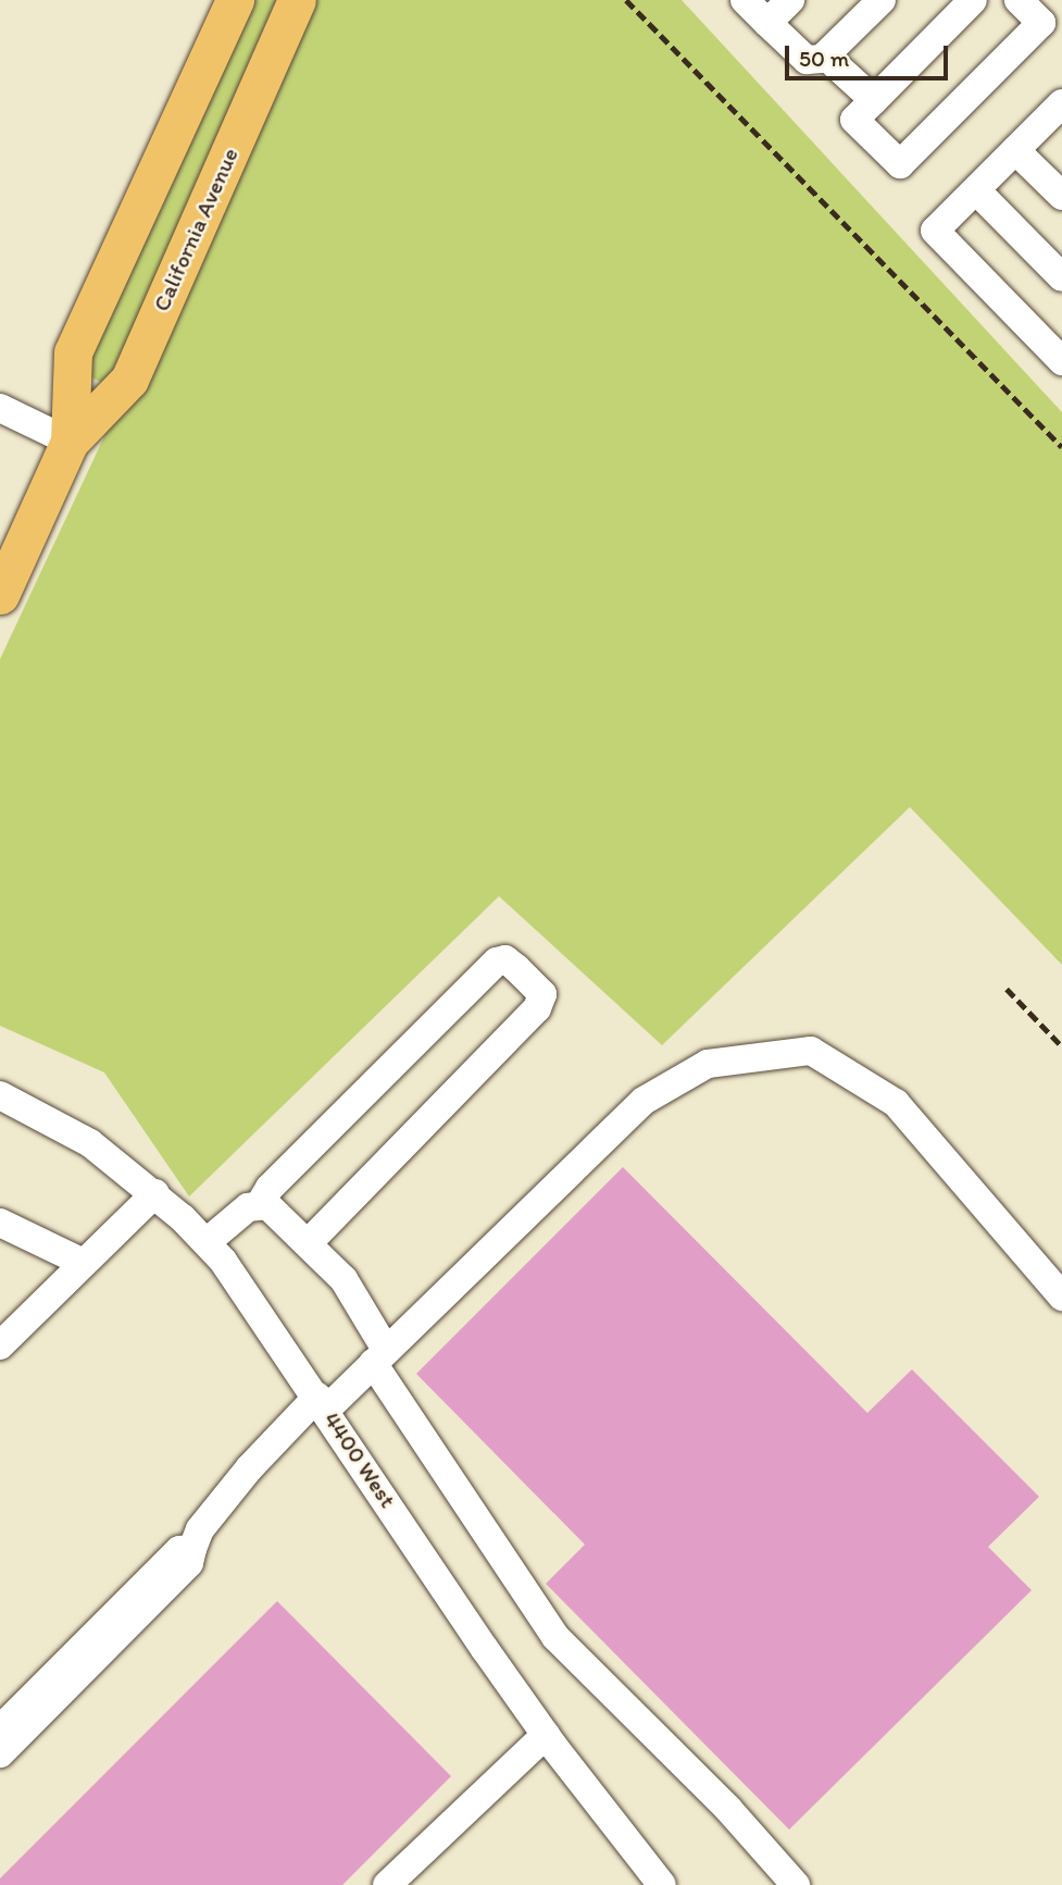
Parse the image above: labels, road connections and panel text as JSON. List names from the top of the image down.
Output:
{
  "streets": {
    "main road": ["California Avenue"],
    "street": ["4400 West"]
  },
  "scale_bar": "50 m"
}
